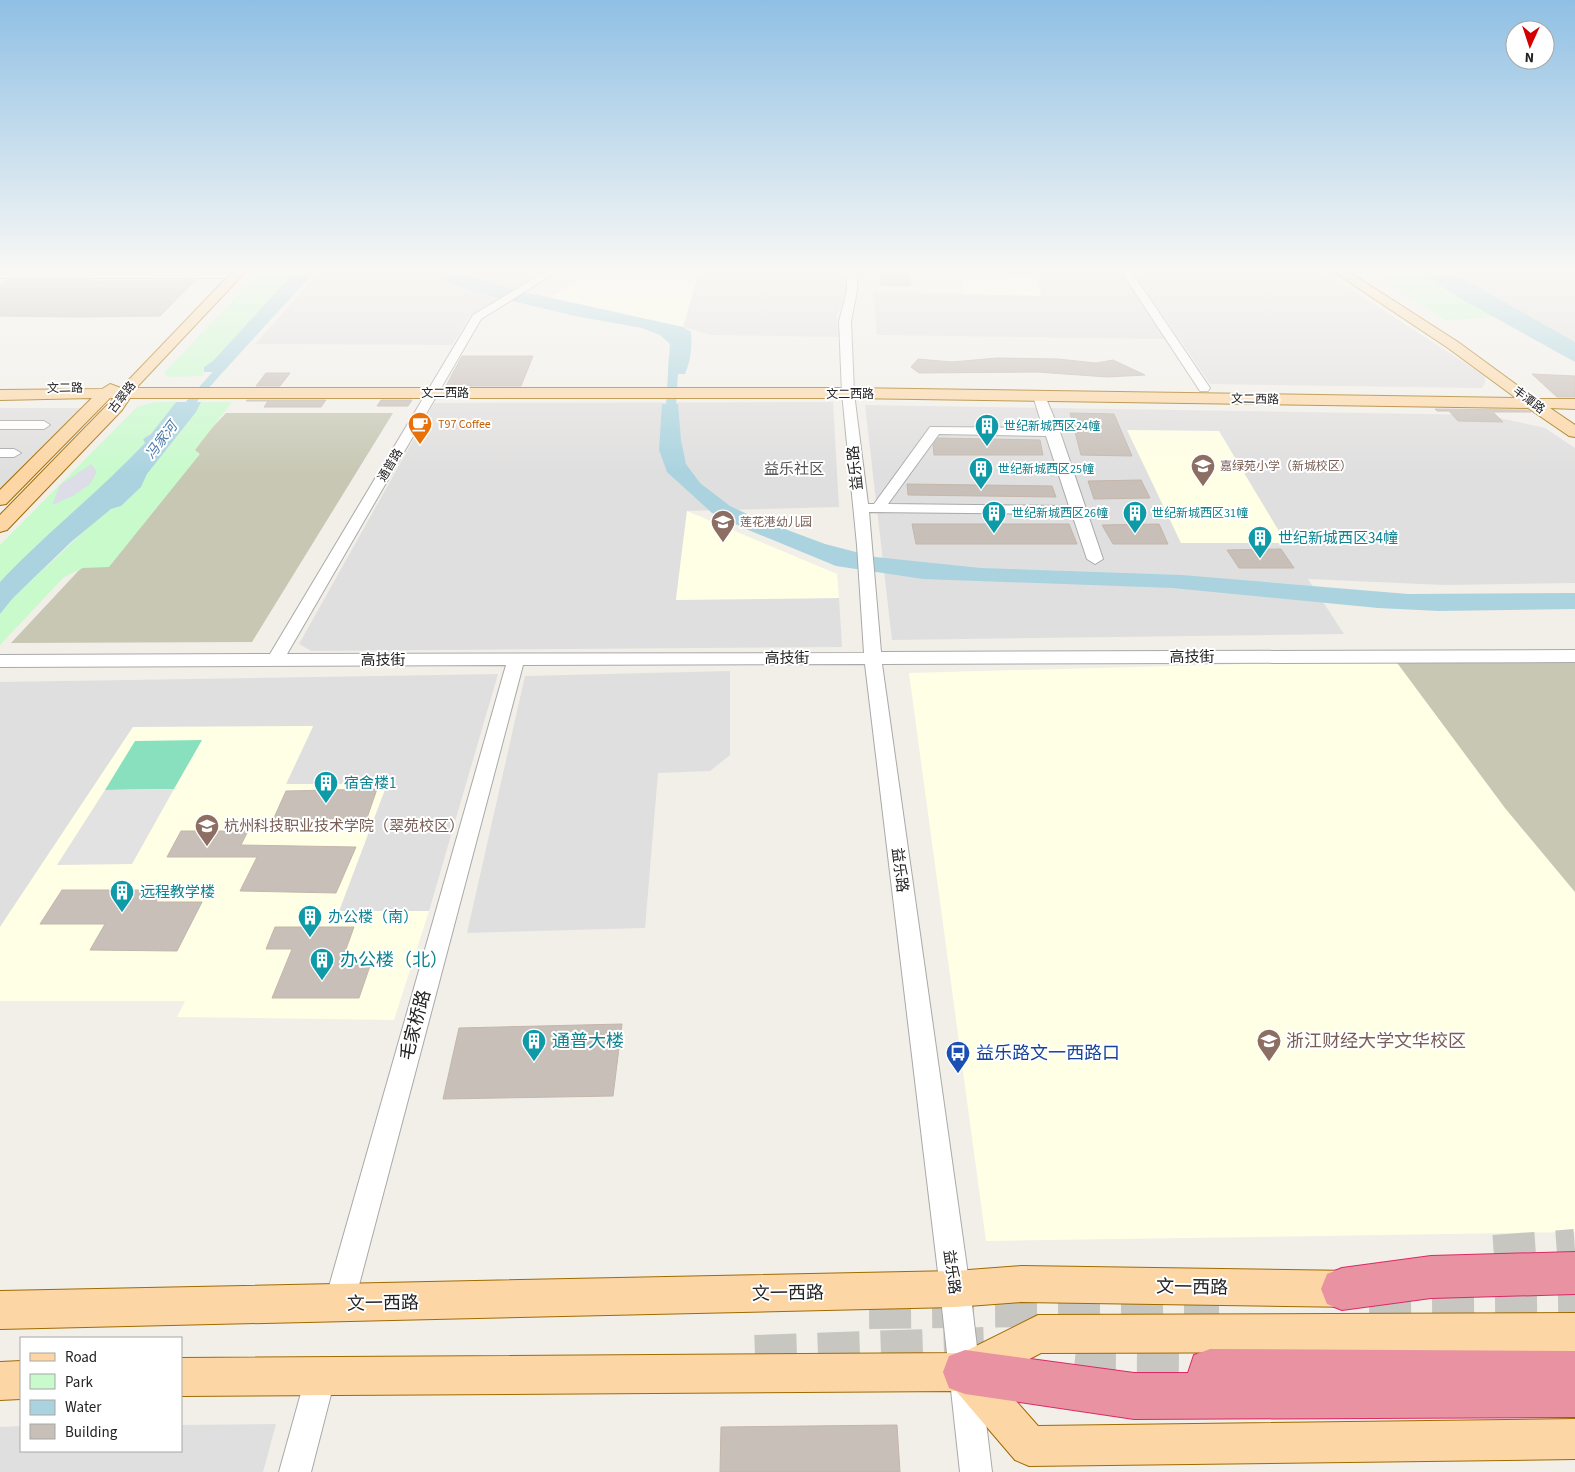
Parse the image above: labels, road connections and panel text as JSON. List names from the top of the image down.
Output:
{
  "streets": {
    "main road": [
      "文二路",
      "文二西路",
      "古翠路",
      "丰潭路",
      "文一西路"
    ],
    "street": [
      "通普路",
      "益乐路",
      "高技街",
      "毛家桥路"
    ]
  },
  "crossings": [
    ["文二路", "文二西路"],
    ["文二路", "古翠路"],
    ["文二西路", "古翠路"],
    ["文二西路", "丰潭路"],
    ["文二西路", "通普路"],
    ["文二西路", "益乐路"],
    ["通普路", "高技街"],
    ["益乐路", "高技街"],
    ["益乐路", "文一西路"],
    ["高技街", "毛家桥路"],
    ["毛家桥路", "文一西路"]
  ],
  "districts": ["益乐社区"],
  "water": ["冯家河"],
  "places": {
    "cafe": ["T97 Coffee"],
    "building": [
      "世纪新城西区24幢",
      "世纪新城西区25幢",
      "世纪新城西区26幢",
      "世纪新城西区31幢",
      "世纪新城西区34幢",
      "宿舍楼1",
      "远程教学楼",
      "办公楼（南）",
      "办公楼（北）",
      "通普大楼"
    ],
    "school or university": [
      "嘉绿苑小学（新城校区）",
      "莲花港幼儿园",
      "杭州科技职业技术学院（翠苑校区）",
      "浙江财经大学文华校区"
    ],
    "bus stop": ["益乐路文一西路口"]
  },
  "legend": [
    "Road",
    "Park",
    "Water",
    "Building"
  ],
  "north": "bottom"
}
